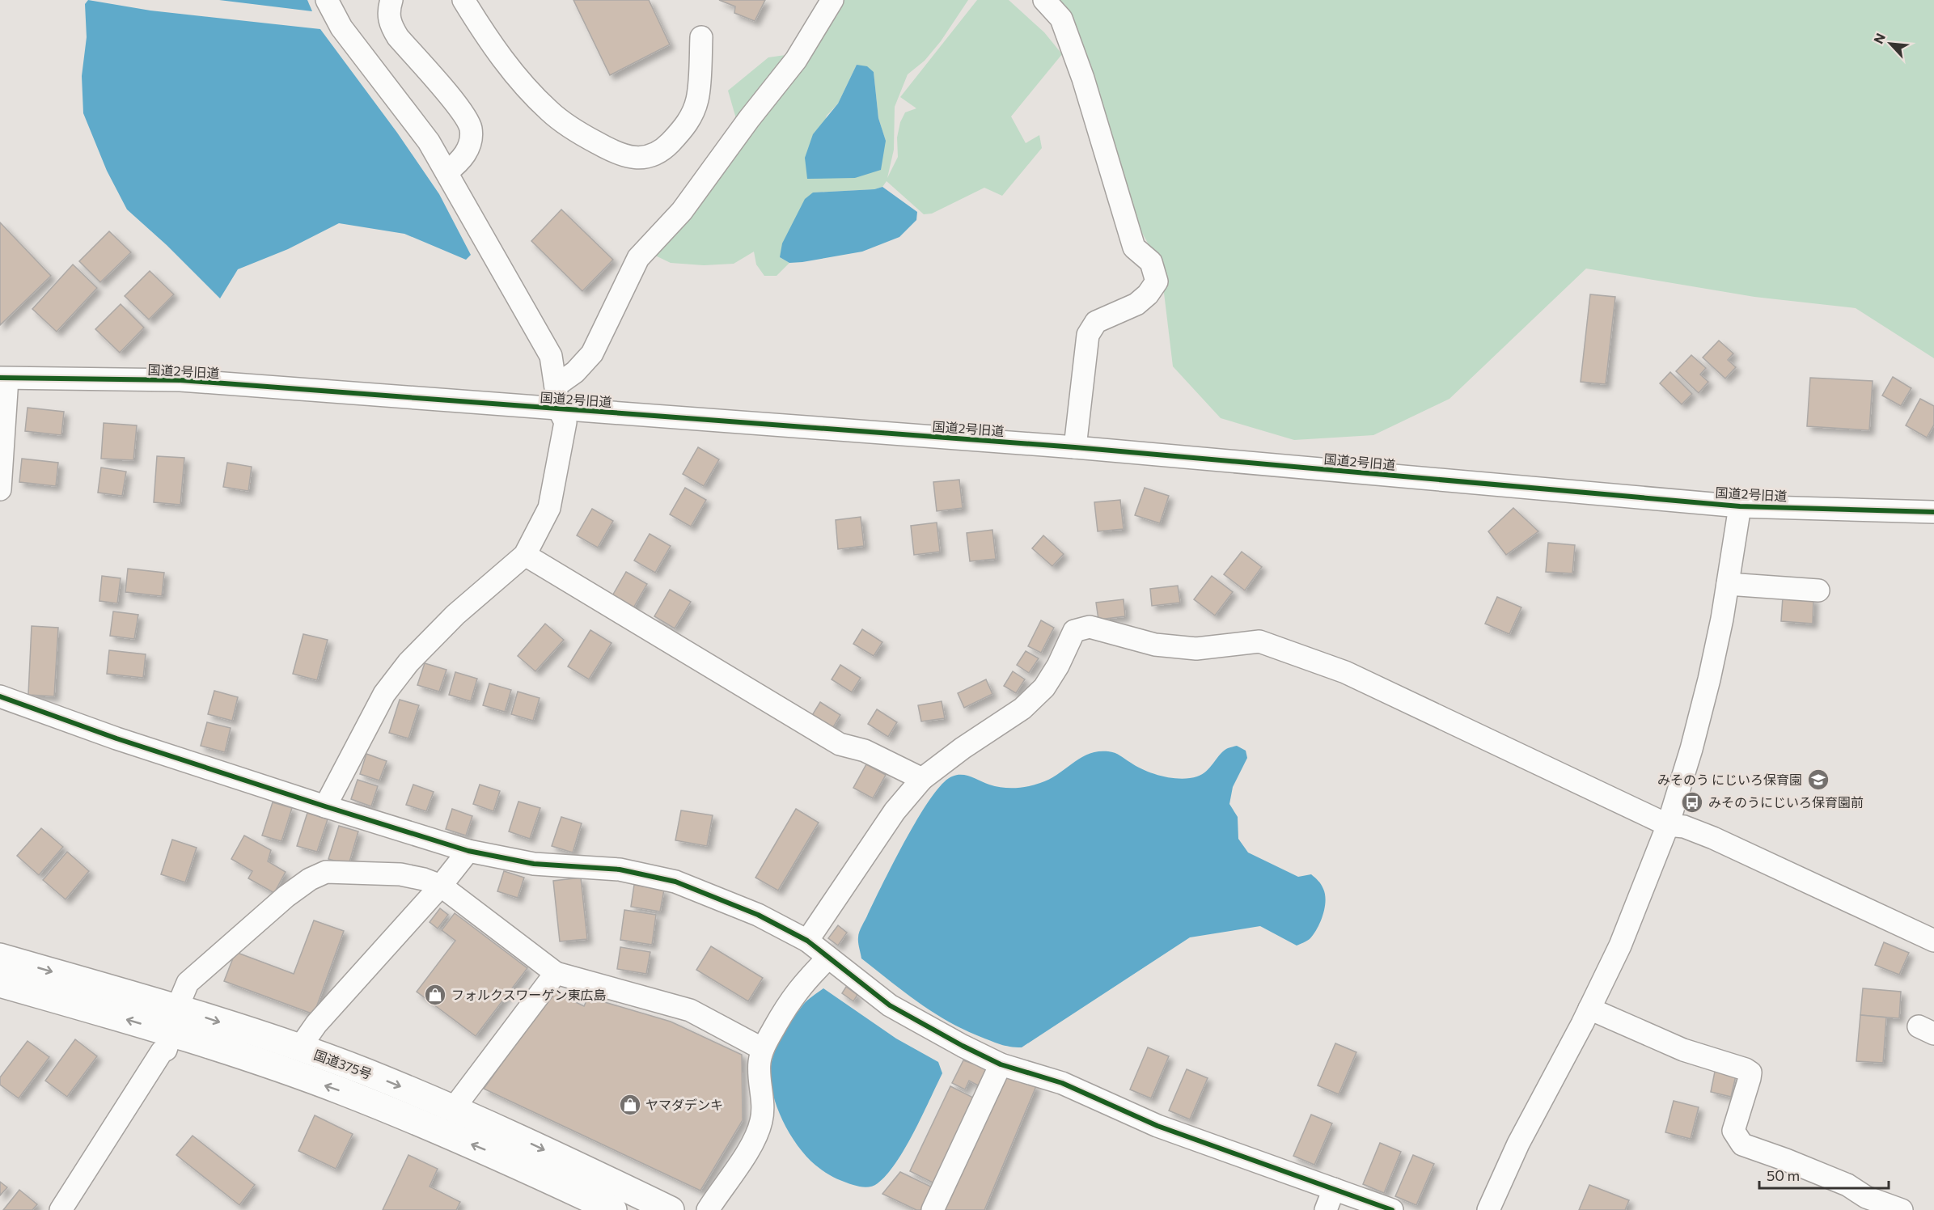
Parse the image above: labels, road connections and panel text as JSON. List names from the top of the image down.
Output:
{
  "streets": {
    "highway": ["国道375号"],
    "street": ["国道2号旧道"]
  },
  "places": {
    "school or university": ["みそのう にじいろ保育園"],
    "bus stop": ["みそのうにじいろ保育園前"],
    "shop": ["フォルクスワーゲン東広島", "ヤマダデンキ"]
  },
  "scale_bar": "50 m",
  "north": "top left"
}
